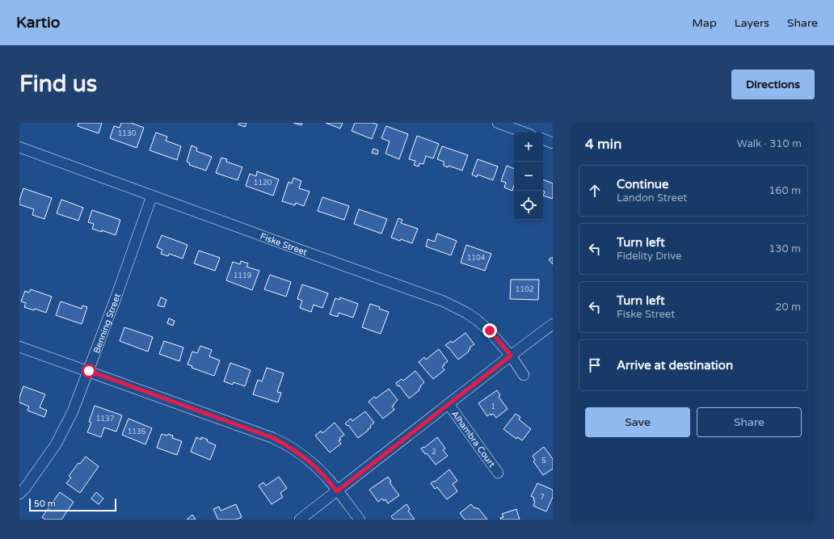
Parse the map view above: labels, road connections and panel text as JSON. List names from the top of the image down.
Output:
{
  "streets": {
    "street": ["Fiske Street", "Benning Street", "Alhambra Court"]
  },
  "crossings": [
    ["Fiske Street", "Benning Street"]
  ],
  "house_numbers": [
    "1130",
    "1120",
    "1104",
    "1119",
    "1102",
    "1",
    "1137",
    "1135",
    "2",
    "5",
    "7"
  ],
  "scale_bar": "50 m",
  "page": {
    "header": "Kartio",
    "nav": ["Map", "Layers", "Share"],
    "buttons": [
      "Directions",
      ["Save", "Share"]
    ],
    "title": "Find us",
    "heading": ["4 min", "Walk · 310 m"],
    "map_buttons": ["+", "−"],
    "list": [
      ["Continue", "Landon Street", "160 m"],
      ["Turn left", "Fidelity Drive", "130 m"],
      ["Turn left", "Fiske Street", "20 m"],
      "Arrive at destination"
    ],
    "scale": "50 m"
  }
}
